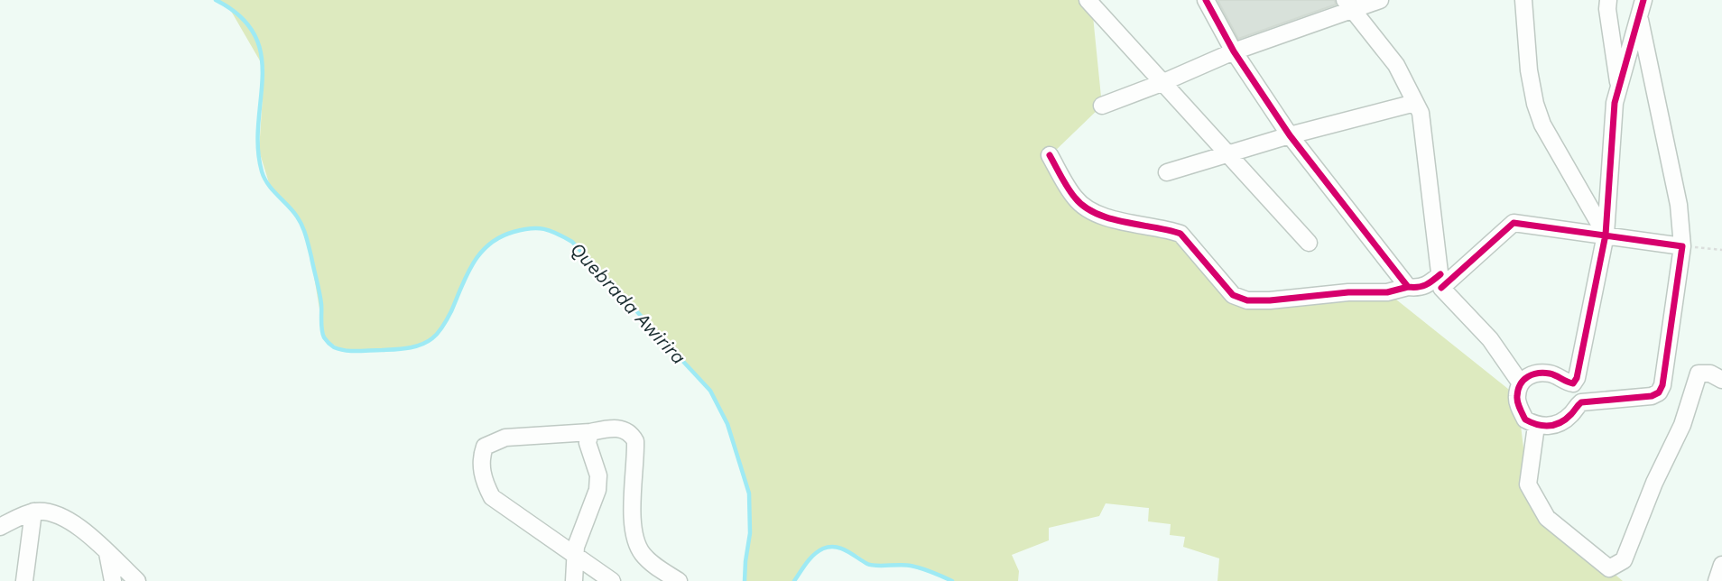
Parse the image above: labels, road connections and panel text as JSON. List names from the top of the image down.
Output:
{
  "water": ["Quebrada Awirira"]
}
